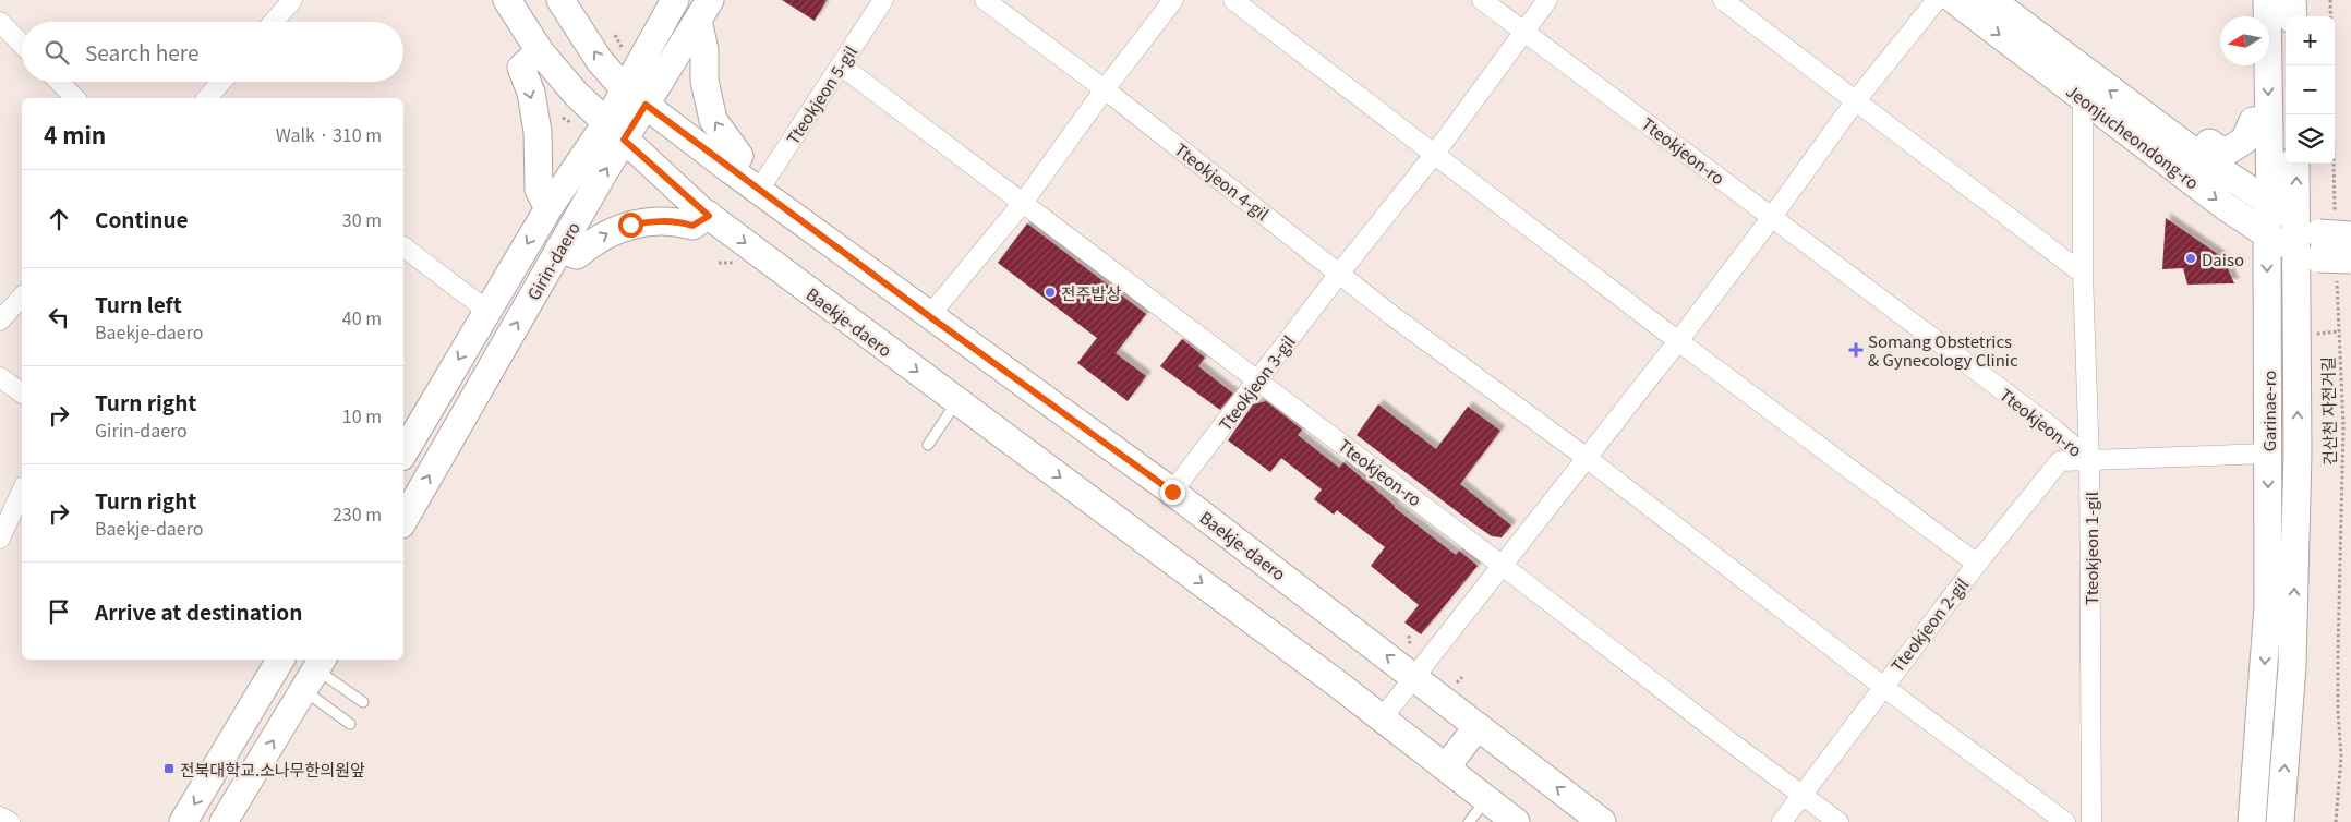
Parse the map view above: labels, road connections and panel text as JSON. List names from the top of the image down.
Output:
{
  "streets": {
    "street": [
      "Tteokjeon 5-gil",
      "Jeonjucheondong-ro",
      "Tteokjeon-ro",
      "Tteokjeon 4-gil",
      "Girin-daero",
      "Baekje-daero",
      "Tteokjeon 3-gil",
      "Garinae-ro",
      "Tteokjeon 1-gil",
      "Tteokjeon 2-gil"
    ],
    "path": ["건산천 자전거길"]
  },
  "crossings": [
    ["Tteokjeon 5-gil", "Baekje-daero"],
    ["Jeonjucheondong-ro", "Garinae-ro"],
    ["Jeonjucheondong-ro", "건산천 자전거길"],
    ["Jeonjucheondong-ro", "Tteokjeon 1-gil"],
    ["Tteokjeon-ro", "Tteokjeon 3-gil"],
    ["Tteokjeon-ro", "Garinae-ro"],
    ["Tteokjeon-ro", "Tteokjeon 1-gil"],
    ["Tteokjeon-ro", "Tteokjeon 2-gil"],
    ["Tteokjeon 4-gil", "Tteokjeon 3-gil"],
    ["Girin-daero", "Baekje-daero"],
    ["Baekje-daero", "Tteokjeon 3-gil"],
    ["Garinae-ro", "건산천 자전거길"],
    ["Tteokjeon 1-gil", "Tteokjeon 2-gil"]
  ],
  "places": {
    "other": ["Daiso", "전주밥상"],
    "health": ["Somang Obstetrics & Gynecology Clinic"],
    "transit": ["전북대학교.소나무한의원앞"]
  },
  "north": "left",
  "page": {
    "map_buttons": ["+", "−"],
    "search": "Search here",
    "heading": ["4 min", "Walk · 310 m"],
    "list": [
      ["Continue", "30 m"],
      ["Turn left", "Baekje-daero", "40 m"],
      ["Turn right", "Girin-daero", "10 m"],
      ["Turn right", "Baekje-daero", "230 m"],
      "Arrive at destination"
    ]
  }
}
